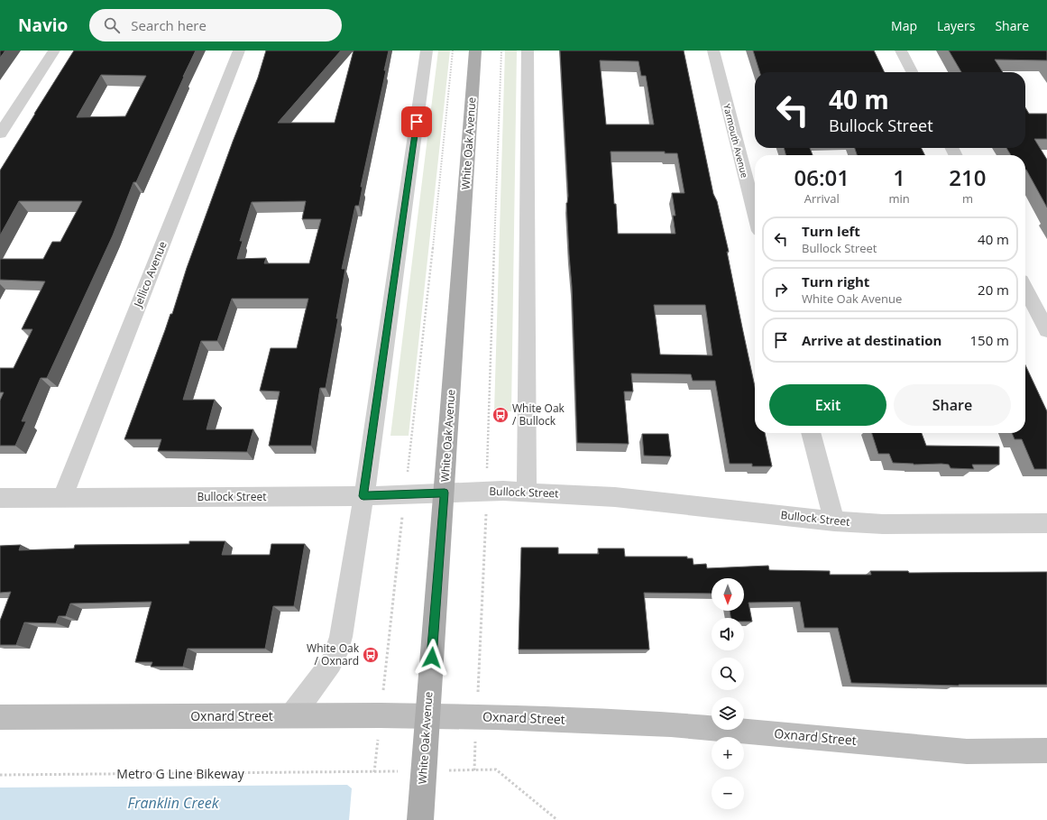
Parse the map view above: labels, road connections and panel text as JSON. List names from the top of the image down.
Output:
{
  "streets": {
    "main road": ["White Oak Avenue", "Oxnard Street"],
    "street": ["Yarmouth Avenue", "Jellico Avenue", "Bullock Street"],
    "path": ["Metro G Line Bikeway"]
  },
  "crossings": [
    ["White Oak Avenue", "Bullock Street"],
    ["White Oak Avenue", "Oxnard Street"],
    ["Jellico Avenue", "Bullock Street"]
  ],
  "water": ["Franklin Creek"],
  "places": {
    "bus stop": ["White Oak / Bullock", "White Oak / Oxnard"]
  },
  "north": "bottom",
  "page": {
    "header": "Navio",
    "search": "Search here",
    "nav": ["Map", "Layers", "Share"],
    "turn": ["40 m", "Bullock Street"],
    "eta": [
      "06:01",
      "Arrival",
      "1",
      "min",
      "210",
      "m"
    ],
    "list": [
      {
        "name": "Turn left",
        "note": "Bullock Street",
        "value": "40 m"
      },
      {
        "name": "Turn right",
        "note": "White Oak Avenue",
        "value": "20 m"
      },
      {
        "name": "Arrive at destination",
        "value": "150 m"
      }
    ],
    "buttons": ["Exit", "Share"],
    "map_buttons": ["+", "−"]
  }
}
